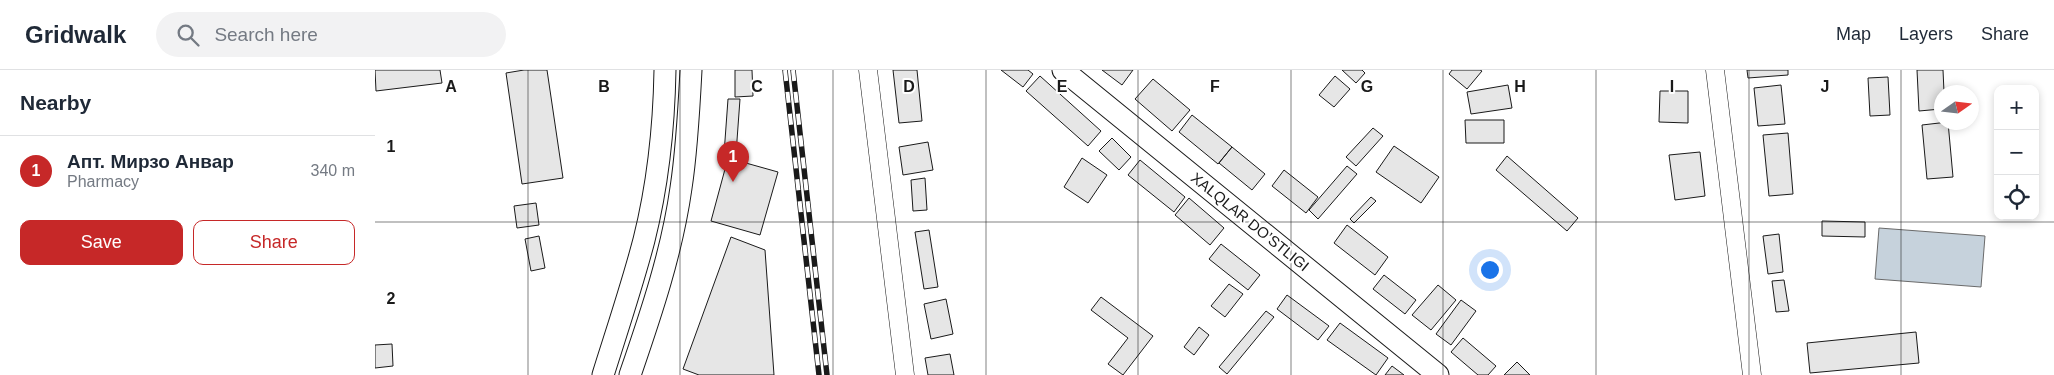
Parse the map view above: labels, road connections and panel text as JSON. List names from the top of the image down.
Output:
{
  "streets": {
    "main road": ["XALQLAR DO’STLIGI"]
  },
  "north": "right",
  "page": {
    "header": "Gridwalk",
    "search": "Search here",
    "nav": ["Map", "Layers", "Share"],
    "heading": "Nearby",
    "map_buttons": ["+", "−"],
    "list": [
      {
        "mark": "1",
        "name": "Апт. Мирзо Анвар",
        "note": "Pharmacy",
        "value": "340 m"
      }
    ],
    "pins": "1",
    "buttons": ["Save", "Share"]
  },
  "grid": {
    "columns": [
      "A",
      "B",
      "C",
      "D",
      "E",
      "F",
      "G",
      "H",
      "I",
      "J"
    ],
    "rows": ["1", "2"]
  }
}
